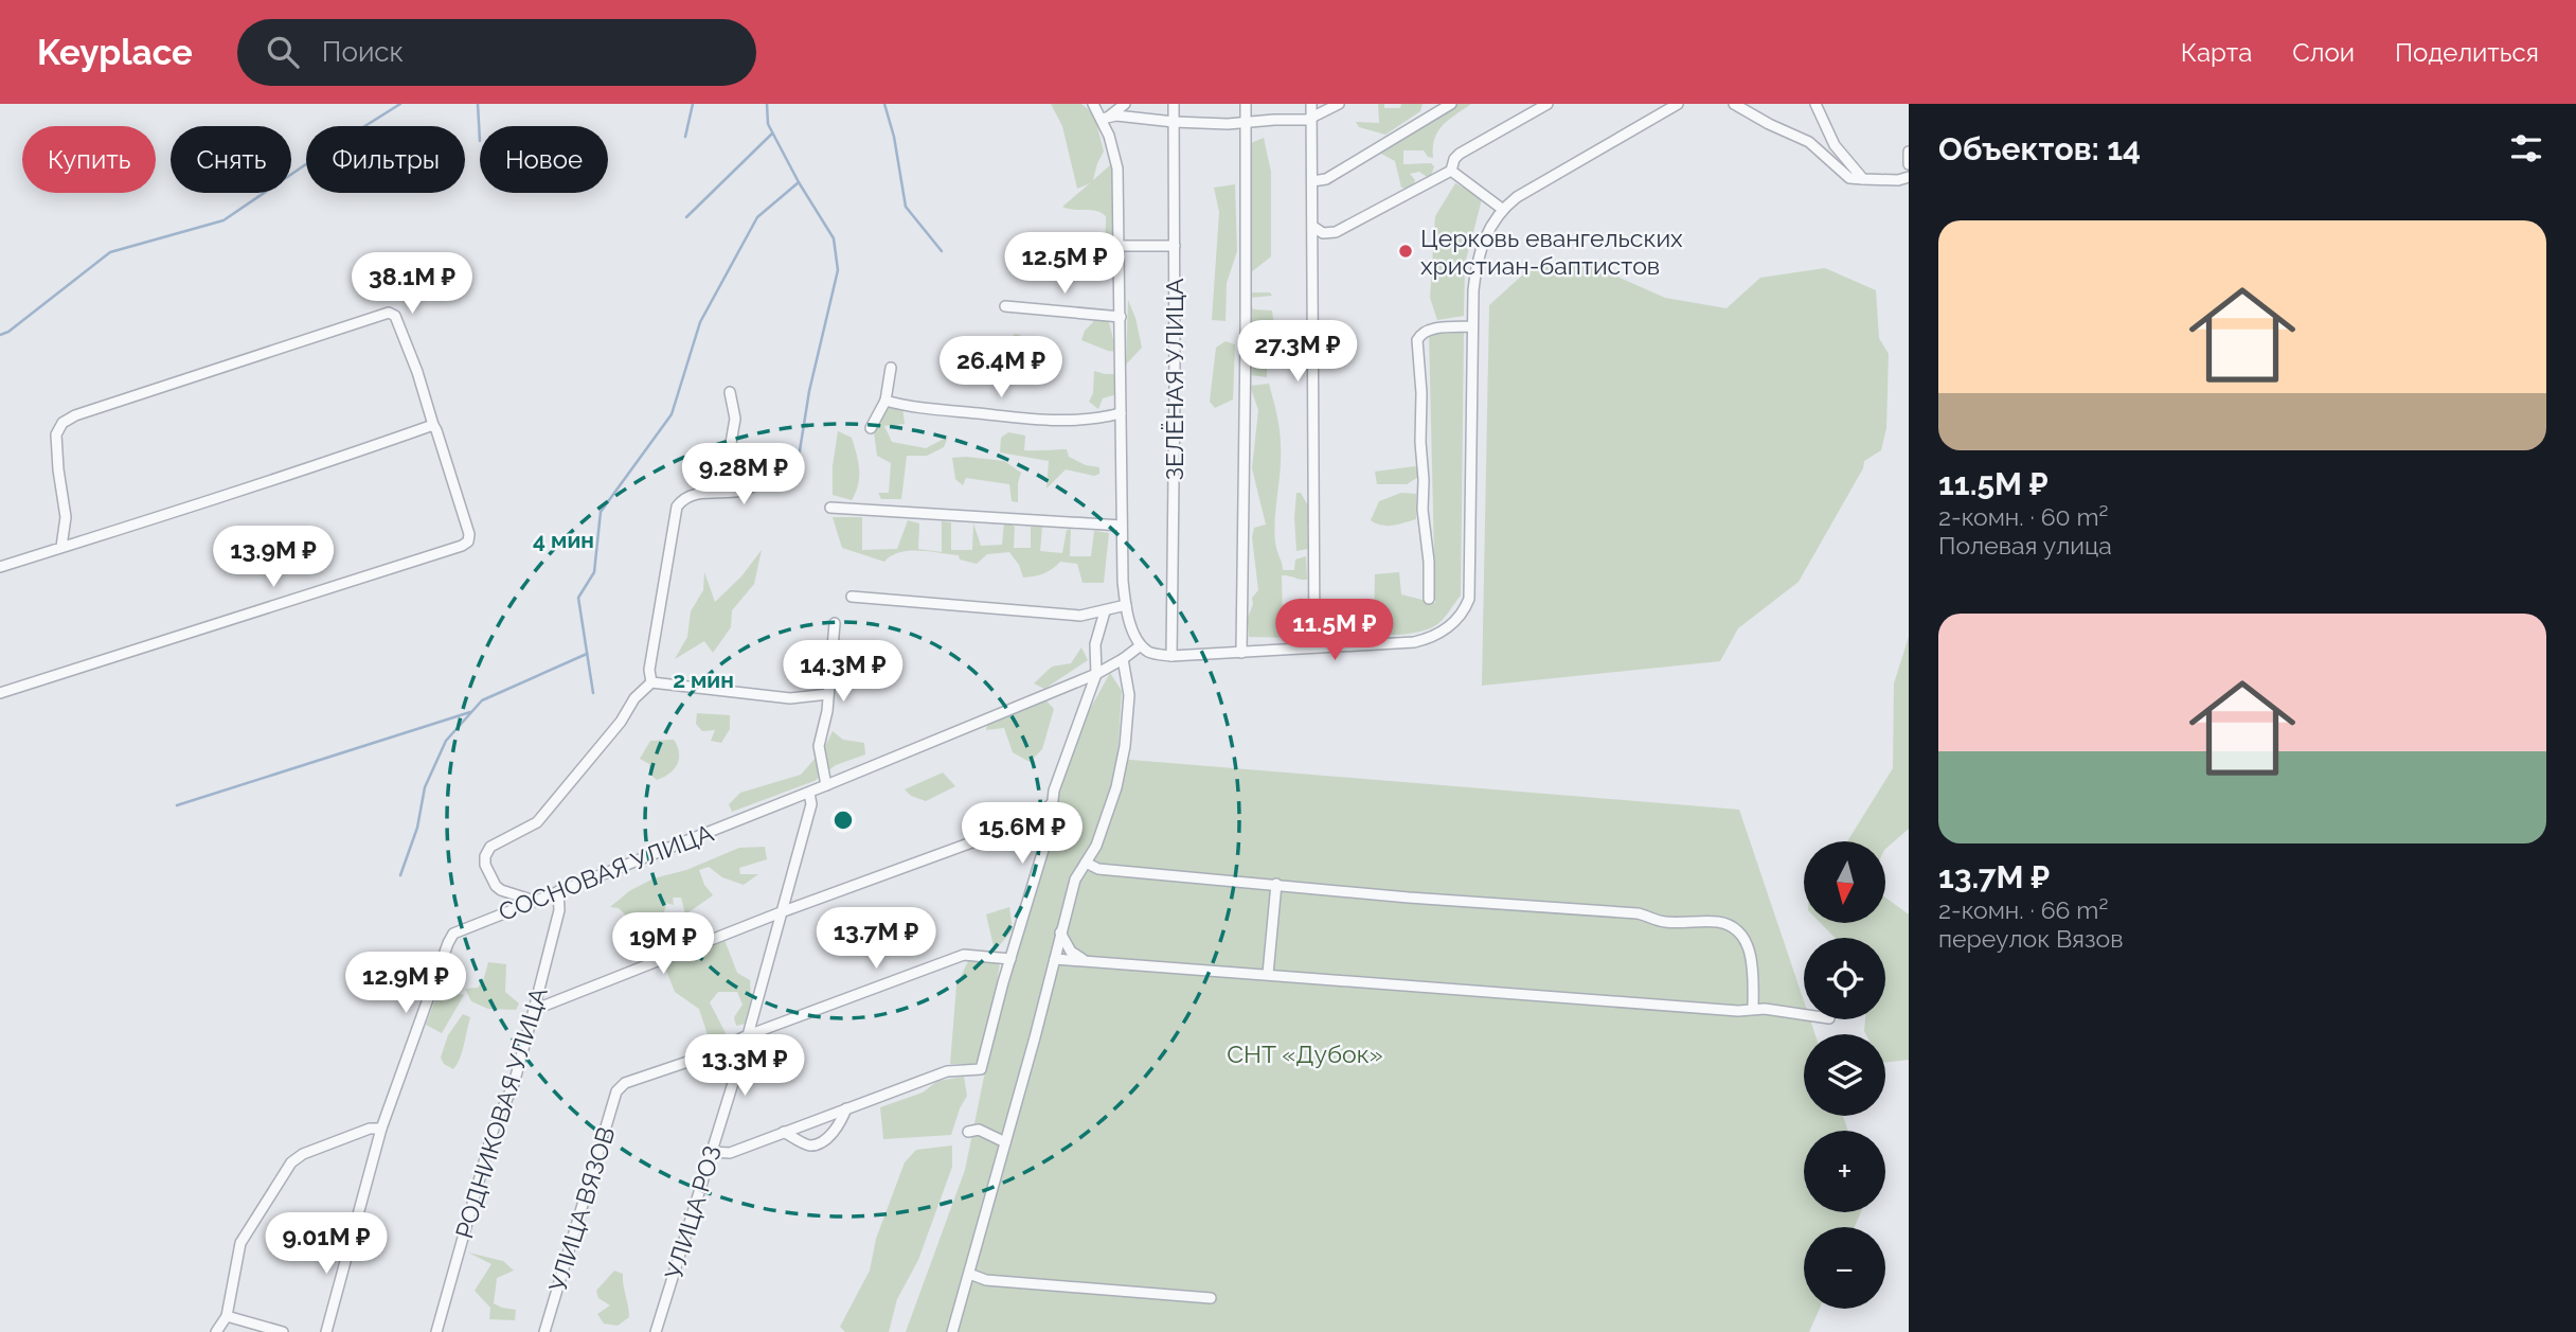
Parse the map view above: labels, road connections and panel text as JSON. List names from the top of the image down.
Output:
{
  "streets": {
    "street": [
      "ЗЕЛЁНАЯ УЛИЦА",
      "СОСНОВАЯ УЛИЦА",
      "РОДНИКОВАЯ УЛИЦА",
      "УЛИЦА ВЯЗОВ",
      "УЛИЦА РОЗ"
    ]
  },
  "crossings": [
    ["СОСНОВАЯ УЛИЦА", "РОДНИКОВАЯ УЛИЦА"],
    ["СОСНОВАЯ УЛИЦА", "УЛИЦА РОЗ"],
    ["УЛИЦА ВЯЗОВ", "УЛИЦА РОЗ"]
  ],
  "parks": ["СНТ «Дубок»"],
  "places": ["Церковь евангельских христиан-баптистов"],
  "north": "bottom",
  "page": {
    "header": "Keyplace",
    "search": "Поиск",
    "nav": ["Карта", "Слои", "Поделиться"],
    "heading": "Объектов: 14",
    "chip": [
      "Купить",
      "Снять",
      "Фильтры",
      "Новое"
    ],
    "list": [
      {
        "name": "11.5M ₽",
        "note": "2-комн. · 60 m² · Полевая улица"
      },
      {
        "name": "13.7M ₽",
        "note": "2-комн. · 66 m² · переулок Вязов"
      }
    ],
    "price": [
      "12.5M ₽",
      "38.1M ₽",
      "27.3M ₽",
      "26.4M ₽",
      "9.28M ₽",
      "13.9M ₽",
      "11.5M ₽",
      "14.3M ₽",
      "15.6M ₽",
      "13.7M ₽",
      "19M ₽",
      "12.9M ₽",
      "13.3M ₽",
      "9.01M ₽"
    ],
    "map_buttons": ["+", "−"]
  },
  "rings": ["4 мин", "2 мин"]
}
